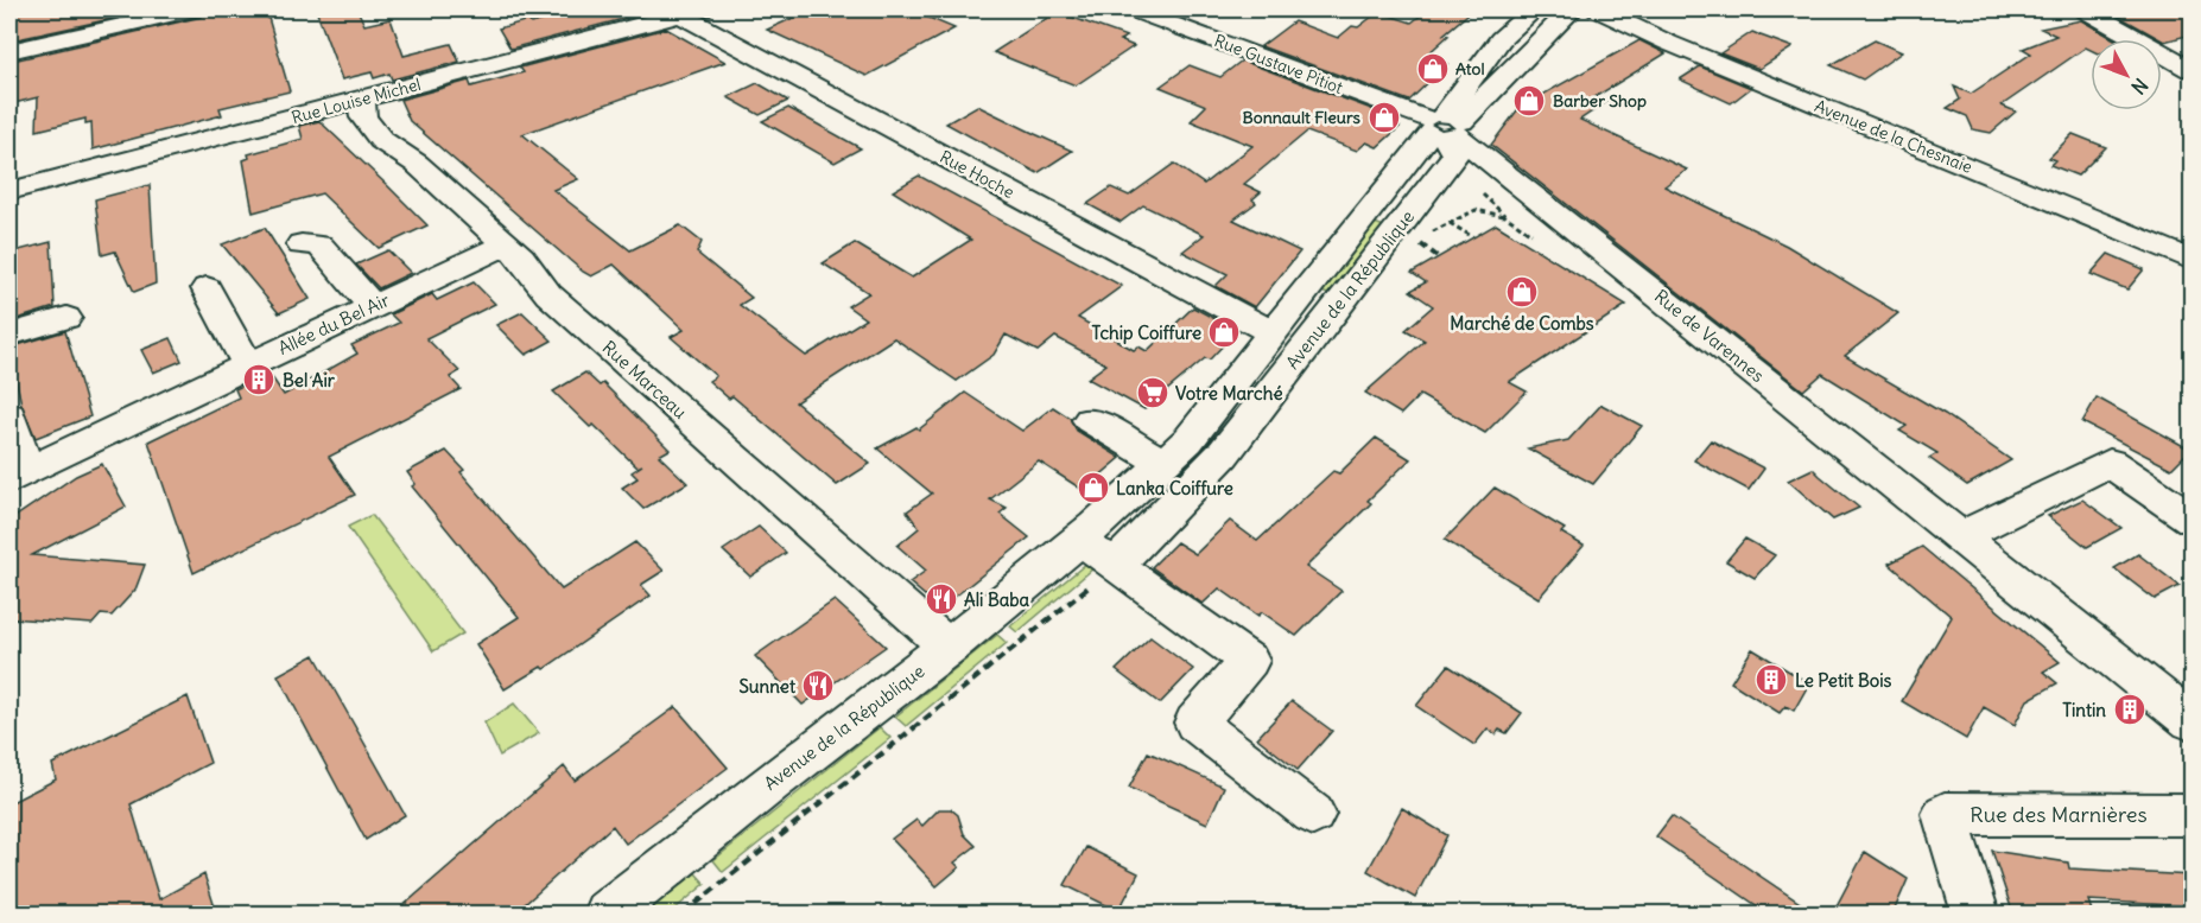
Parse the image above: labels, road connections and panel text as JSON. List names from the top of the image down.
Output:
{
  "streets": {
    "street": [
      "Rue Gustave Pitiot",
      "Rue Louise Michel",
      "Avenue de la Chesnaie",
      "Rue Hoche",
      "Avenue de la République",
      "Allée du Bel Air",
      "Rue de Varennes",
      "Rue Marceau",
      "Rue des Marnières"
    ]
  },
  "crossings": [
    ["Rue Gustave Pitiot", "Avenue de la République"],
    ["Rue Gustave Pitiot", "Rue de Varennes"],
    ["Rue Louise Michel", "Rue Hoche"],
    ["Rue Louise Michel", "Rue Marceau"],
    ["Rue Hoche", "Avenue de la République"],
    ["Avenue de la République", "Rue de Varennes"],
    ["Avenue de la République", "Rue Marceau"],
    ["Allée du Bel Air", "Rue Marceau"]
  ],
  "places": {
    "shop": [
      "Atol",
      "Barber Shop",
      "Bonnault Fleurs",
      "Marché de Combs",
      "Tchip Coiffure",
      "Lanka Coiffure"
    ],
    "building": ["Bel Air", "Le Petit Bois", "Tintin"],
    "supermarket": ["Votre Marché"],
    "restaurant": ["Ali Baba", "Sunnet"]
  },
  "north": "bottom right"
}
